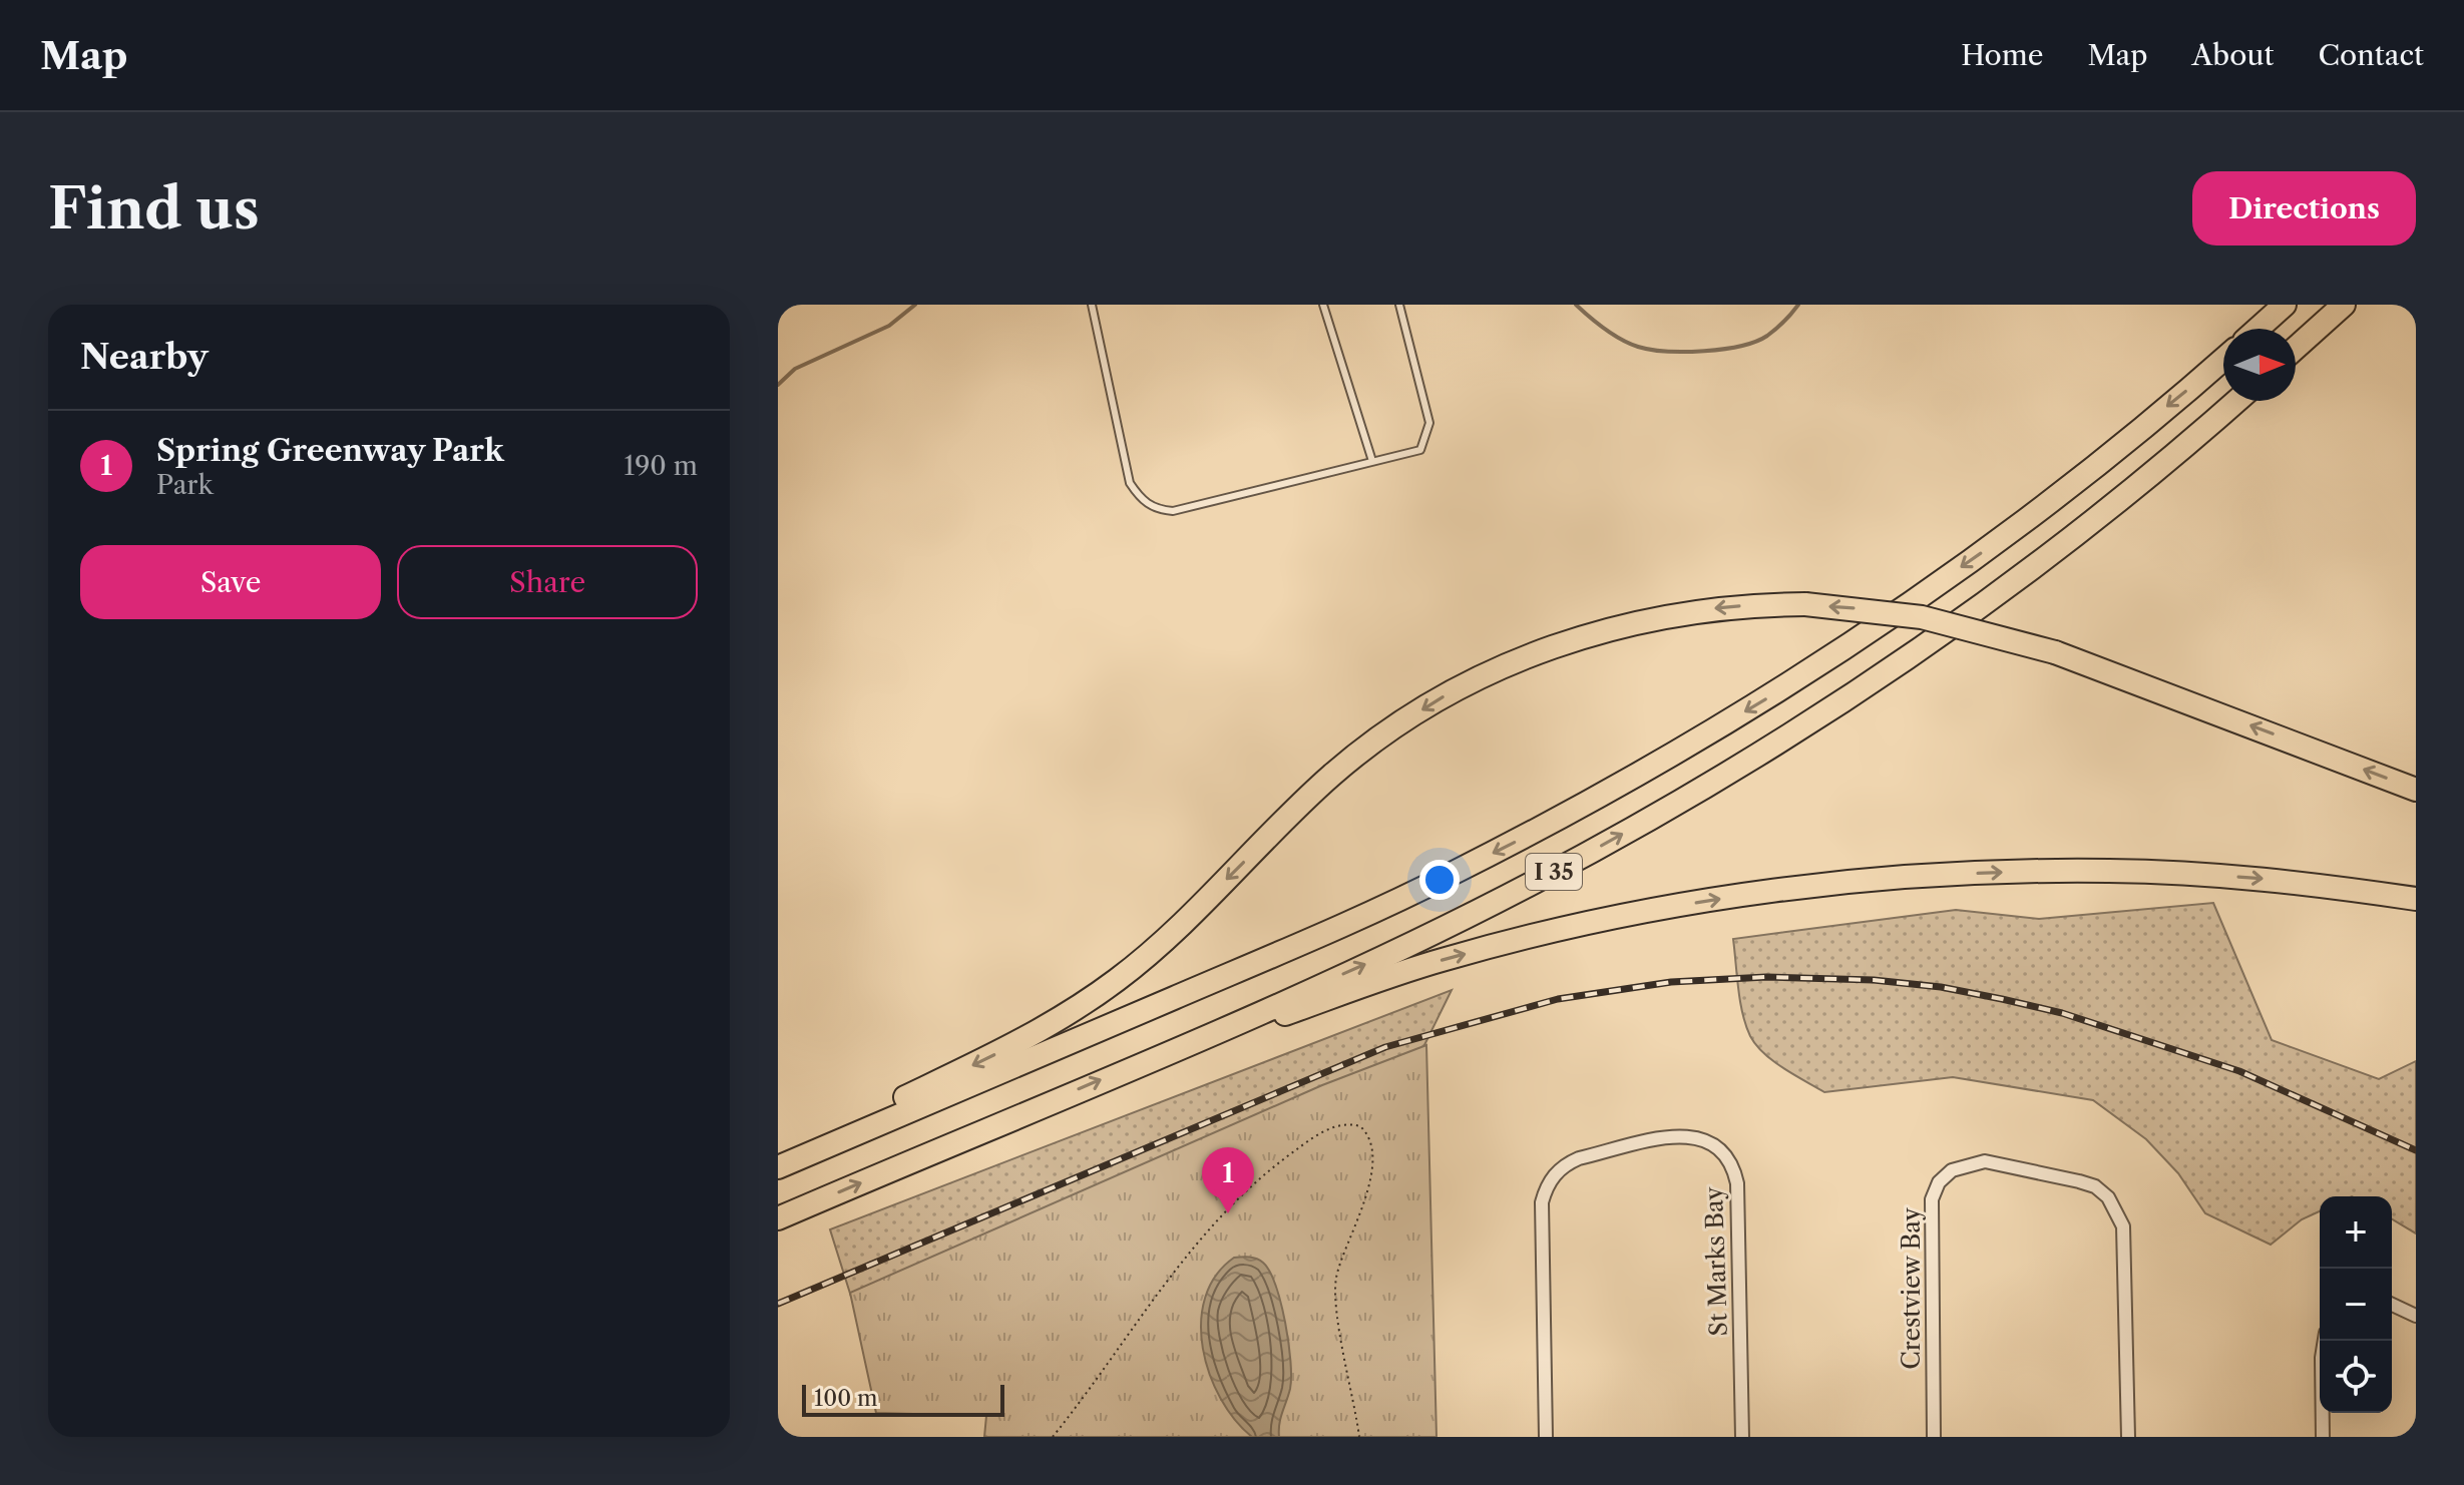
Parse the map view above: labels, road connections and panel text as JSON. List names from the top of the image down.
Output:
{
  "streets": {
    "highway": ["I 35"],
    "street": ["St Marks Bay", "Crestview Bay"]
  },
  "scale_bar": "100 m",
  "north": "right",
  "page": {
    "header": "Map",
    "nav": [
      "Home",
      "Map",
      "About",
      "Contact"
    ],
    "buttons": [
      "Directions",
      ["Save", "Share"]
    ],
    "title": "Find us",
    "heading": "Nearby",
    "list": [
      {
        "mark": "1",
        "name": "Spring Greenway Park",
        "note": "Park",
        "value": "190 m"
      }
    ],
    "pins": "1",
    "map_buttons": ["+", "−"],
    "scale": "100 m"
  }
}
